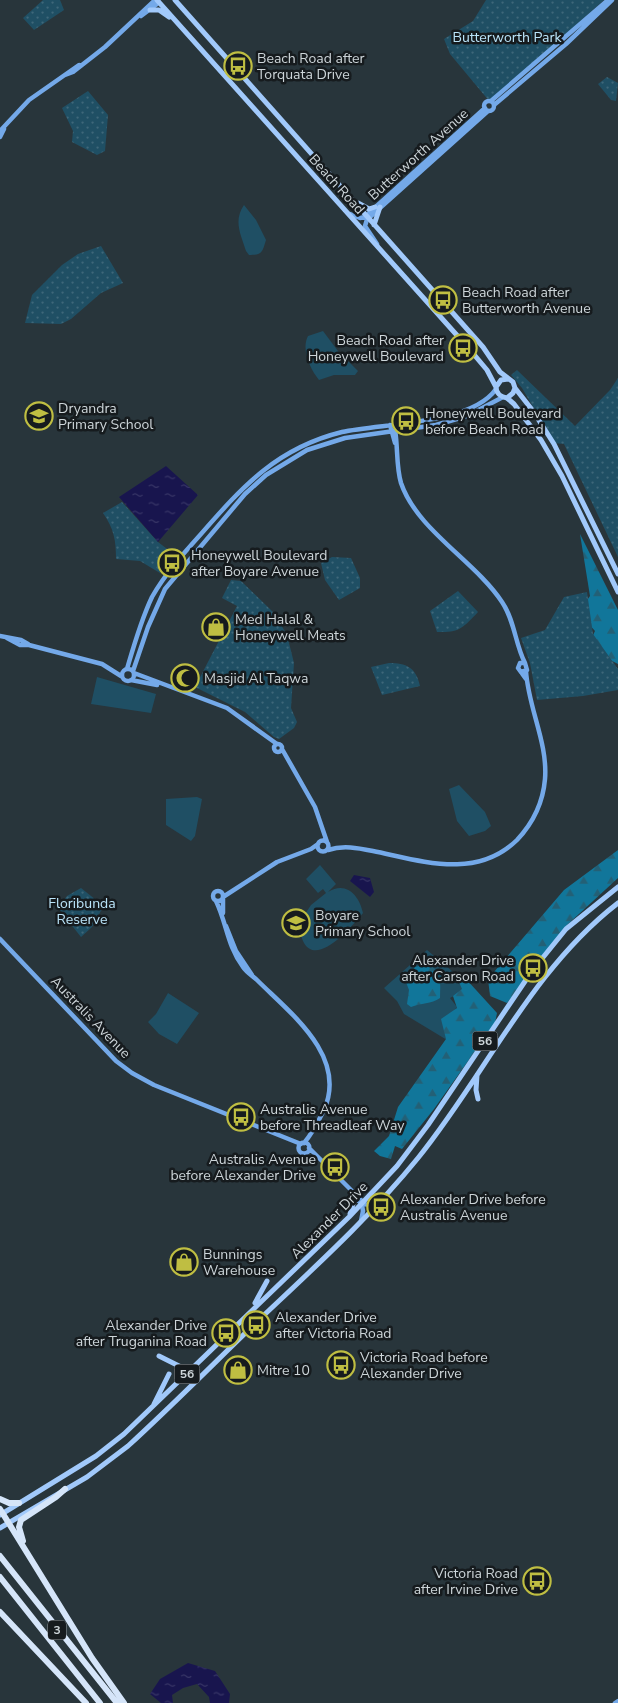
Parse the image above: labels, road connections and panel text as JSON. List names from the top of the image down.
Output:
{
  "streets": {
    "highway": ["3"],
    "main road": ["Beach Road", "56", "Alexander Drive"],
    "street": ["Butterworth Avenue", "Australis Avenue"]
  },
  "crossings": [
    ["Butterworth Avenue", "Beach Road"],
    ["Australis Avenue", "Alexander Drive"]
  ],
  "parks": ["Butterworth Park", "Floribunda Reserve"],
  "places": {
    "bus stop": [
      "Beach Road after Torquata Drive",
      "Beach Road after Butterworth Avenue",
      "Beach Road after Honeywell Boulevard",
      "Honeywell Boulevard before Beach Road",
      "Honeywell Boulevard after Boyare Avenue",
      "Alexander Drive after Carson Road",
      "Australis Avenue before Threadleaf Way",
      "Australis Avenue before Alexander Drive",
      "Alexander Drive before Australis Avenue",
      "Alexander Drive after Victoria Road",
      "Alexander Drive after Truganina Road",
      "Victoria Road before Alexander Drive",
      "Victoria Road after Irvine Drive"
    ],
    "school or university": ["Dryandra Primary School", "Boyare Primary School"],
    "shop": ["Med Halal & Honeywell Meats", "Bunnings Warehouse", "Mitre 10"],
    "mosque": ["Masjid Al Taqwa"]
  }
}
